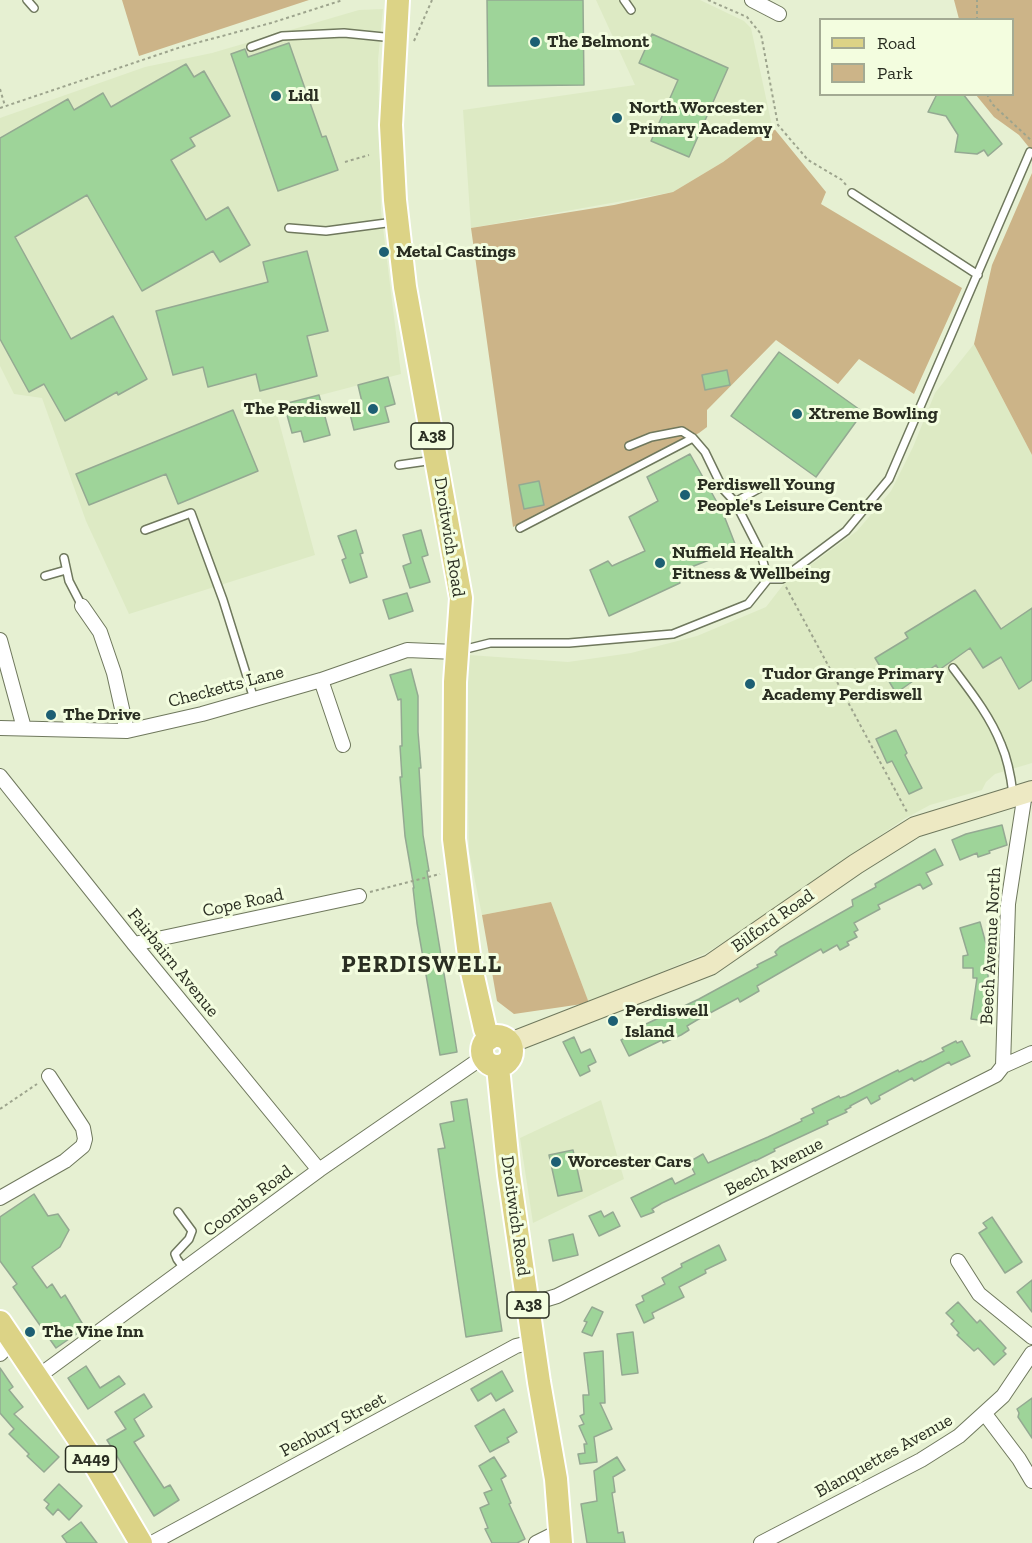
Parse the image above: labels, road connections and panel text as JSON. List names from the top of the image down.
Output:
{
  "streets": {
    "main road": [
      "A38",
      "Droitwich Road",
      "Bilford Road",
      "A449"
    ],
    "street": [
      "Checketts Lane",
      "Cope Road",
      "Beech Avenue North",
      "Fairbairn Avenue",
      "Beech Avenue",
      "Coombs Road",
      "Penbury Street",
      "Blanquettes Avenue"
    ]
  },
  "crossings": [
    ["Droitwich Road", "Checketts Lane"],
    ["Droitwich Road", "Bilford Road"],
    ["Droitwich Road", "Beech Avenue"],
    ["Droitwich Road", "Coombs Road"],
    ["Droitwich Road", "Penbury Street"],
    ["Cope Road", "Fairbairn Avenue"],
    ["Bilford Road", "Beech Avenue North"],
    ["Bilford Road", "Coombs Road"],
    ["Beech Avenue North", "Beech Avenue"],
    ["Fairbairn Avenue", "Coombs Road"],
    ["Coombs Road", "A449"]
  ],
  "districts": ["PERDISWELL"],
  "places": [
    "The Belmont",
    "Lidl",
    "North Worcester Primary Academy",
    "Metal Castings",
    "The Perdiswell",
    "Xtreme Bowling",
    "Perdiswell Young People's Leisure Centre",
    "Nuffield Health Fitness & Wellbeing",
    "Tudor Grange Primary Academy Perdiswell",
    "The Drive",
    "Perdiswell Island",
    "Worcester Cars",
    "The Vine Inn"
  ],
  "legend": ["Road", "Park"]
}
